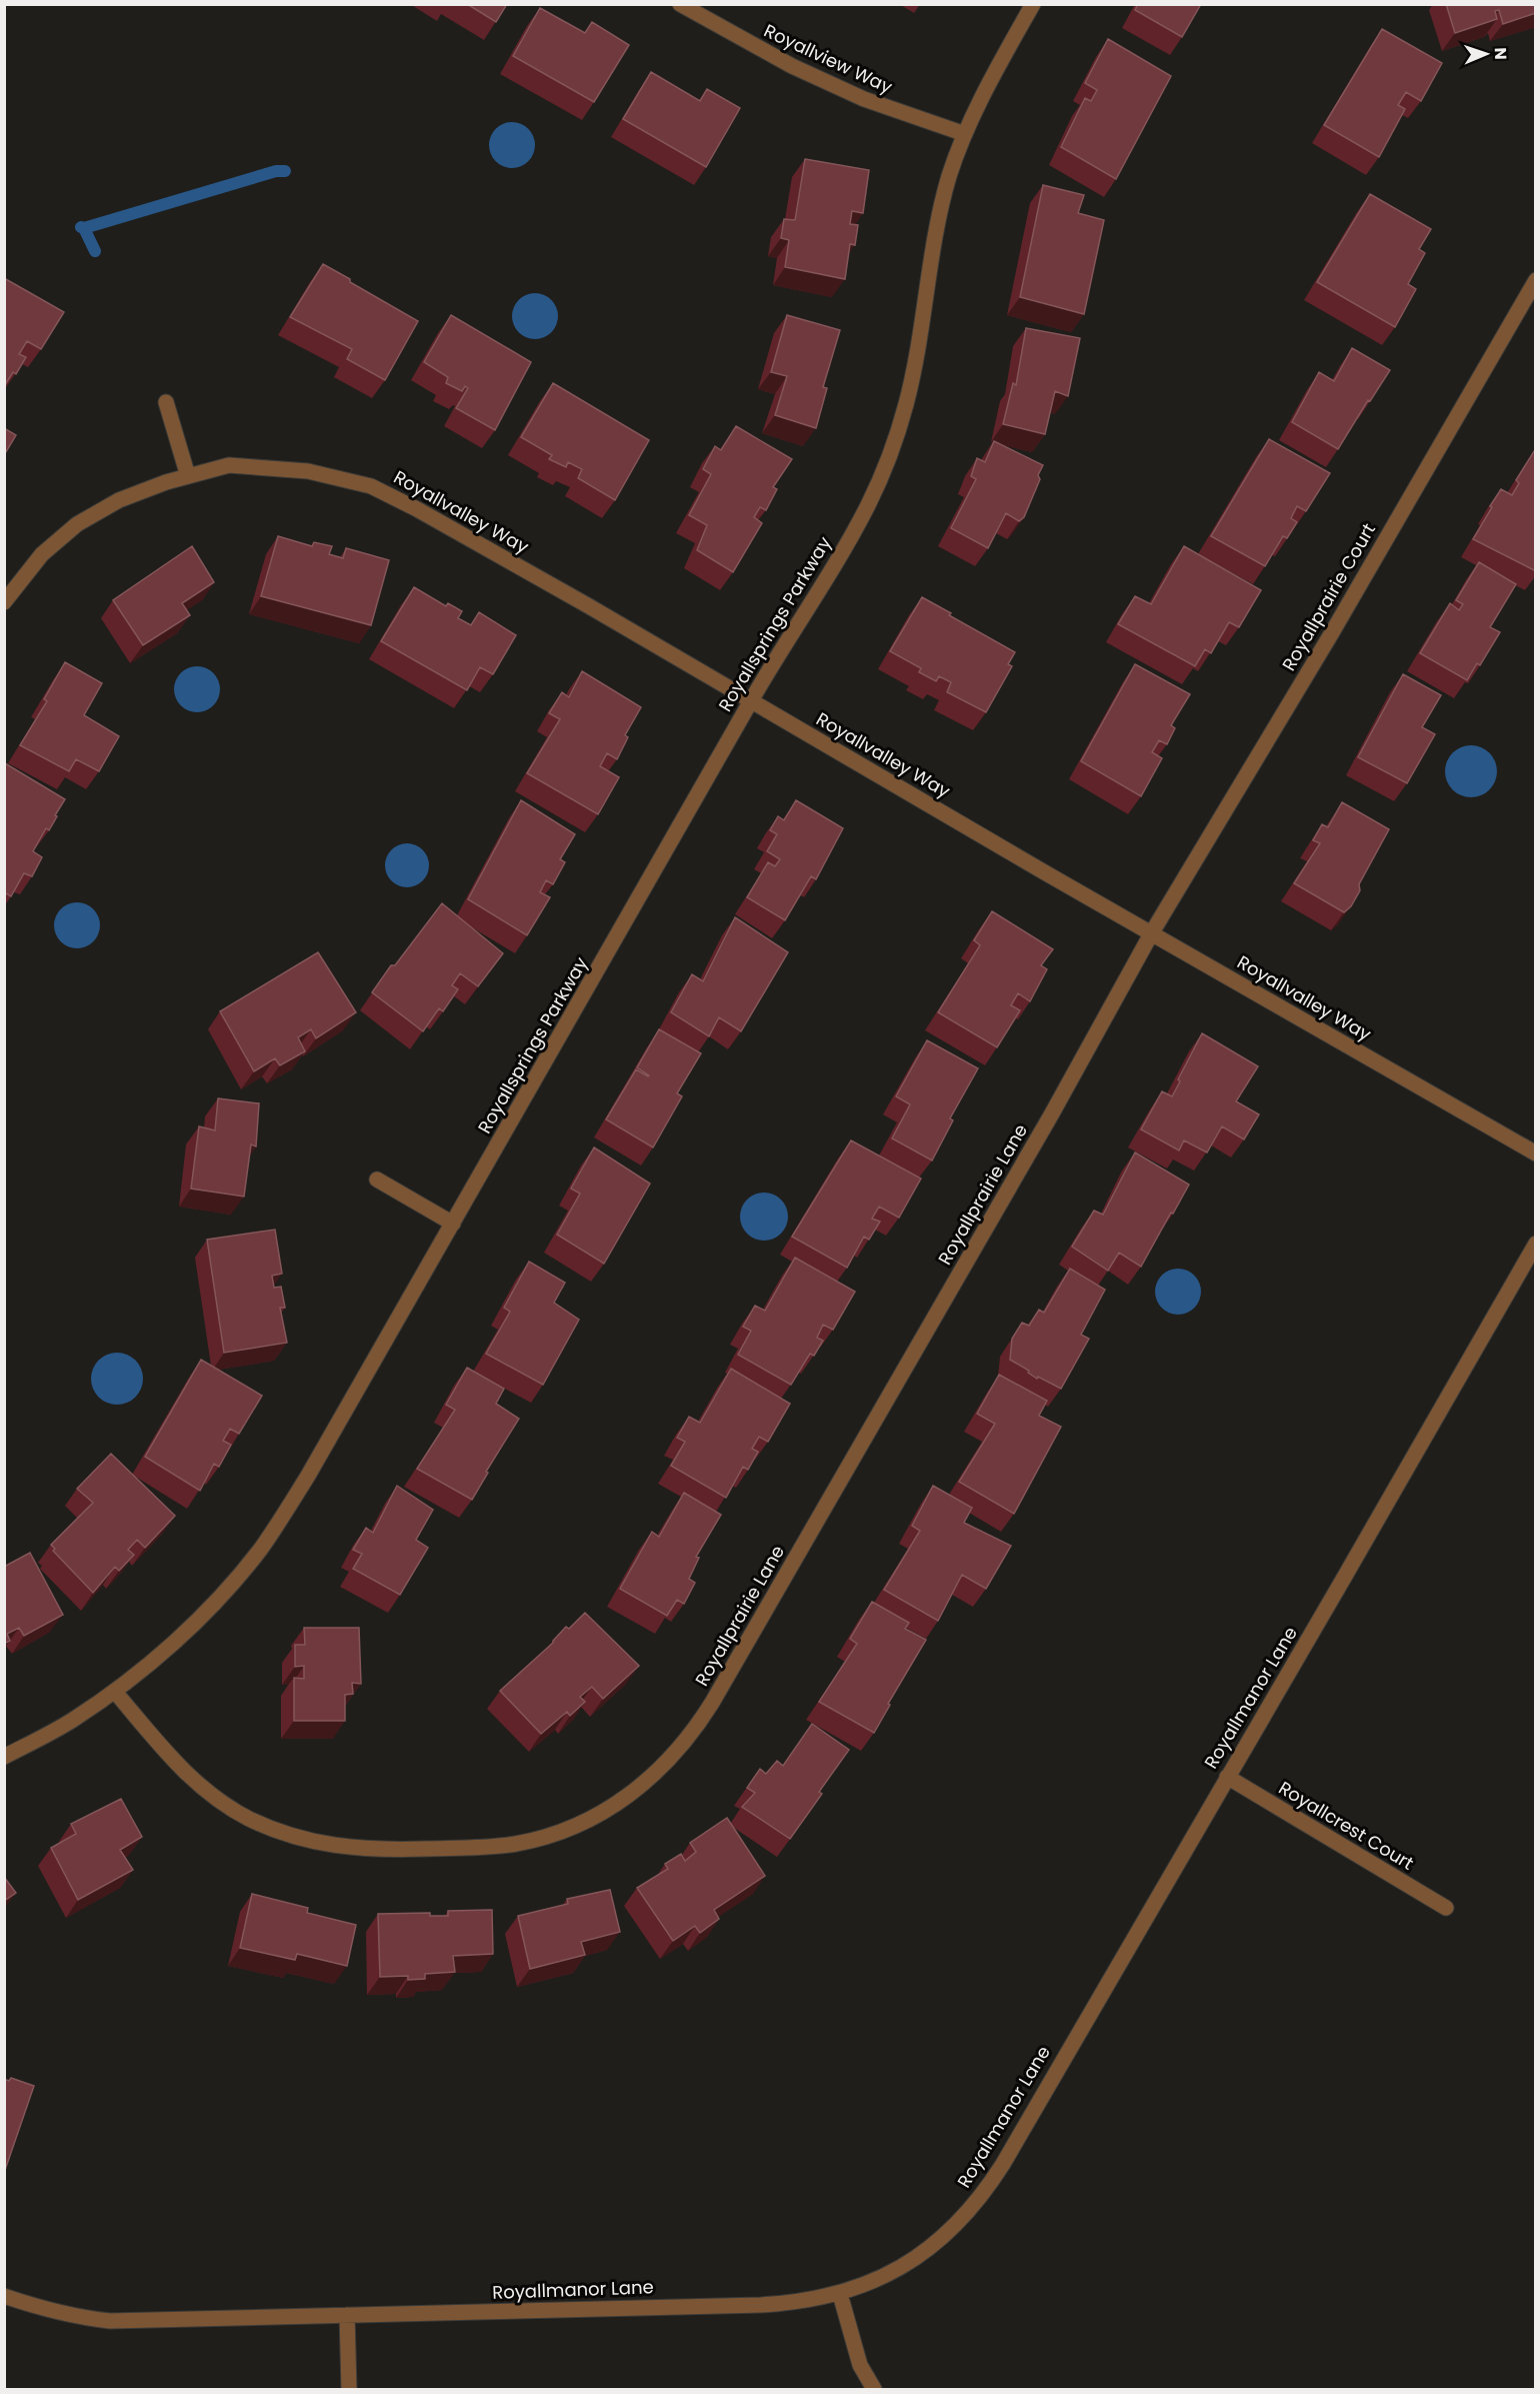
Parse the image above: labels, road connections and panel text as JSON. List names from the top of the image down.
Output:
{
  "streets": {
    "street": [
      "Royallview Way",
      "Royallvalley Way",
      "Royallprairie Court",
      "Royallsprings Parkway",
      "Royallprairie Lane",
      "Royallmanor Lane",
      "Royallcrest Court"
    ]
  },
  "crossings": [
    ["Royallview Way", "Royallsprings Parkway"],
    ["Royallvalley Way", "Royallprairie Court"],
    ["Royallvalley Way", "Royallsprings Parkway"],
    ["Royallvalley Way", "Royallprairie Lane"],
    ["Royallprairie Court", "Royallprairie Lane"],
    ["Royallsprings Parkway", "Royallprairie Lane"],
    ["Royallmanor Lane", "Royallcrest Court"]
  ],
  "north": "right"
}
